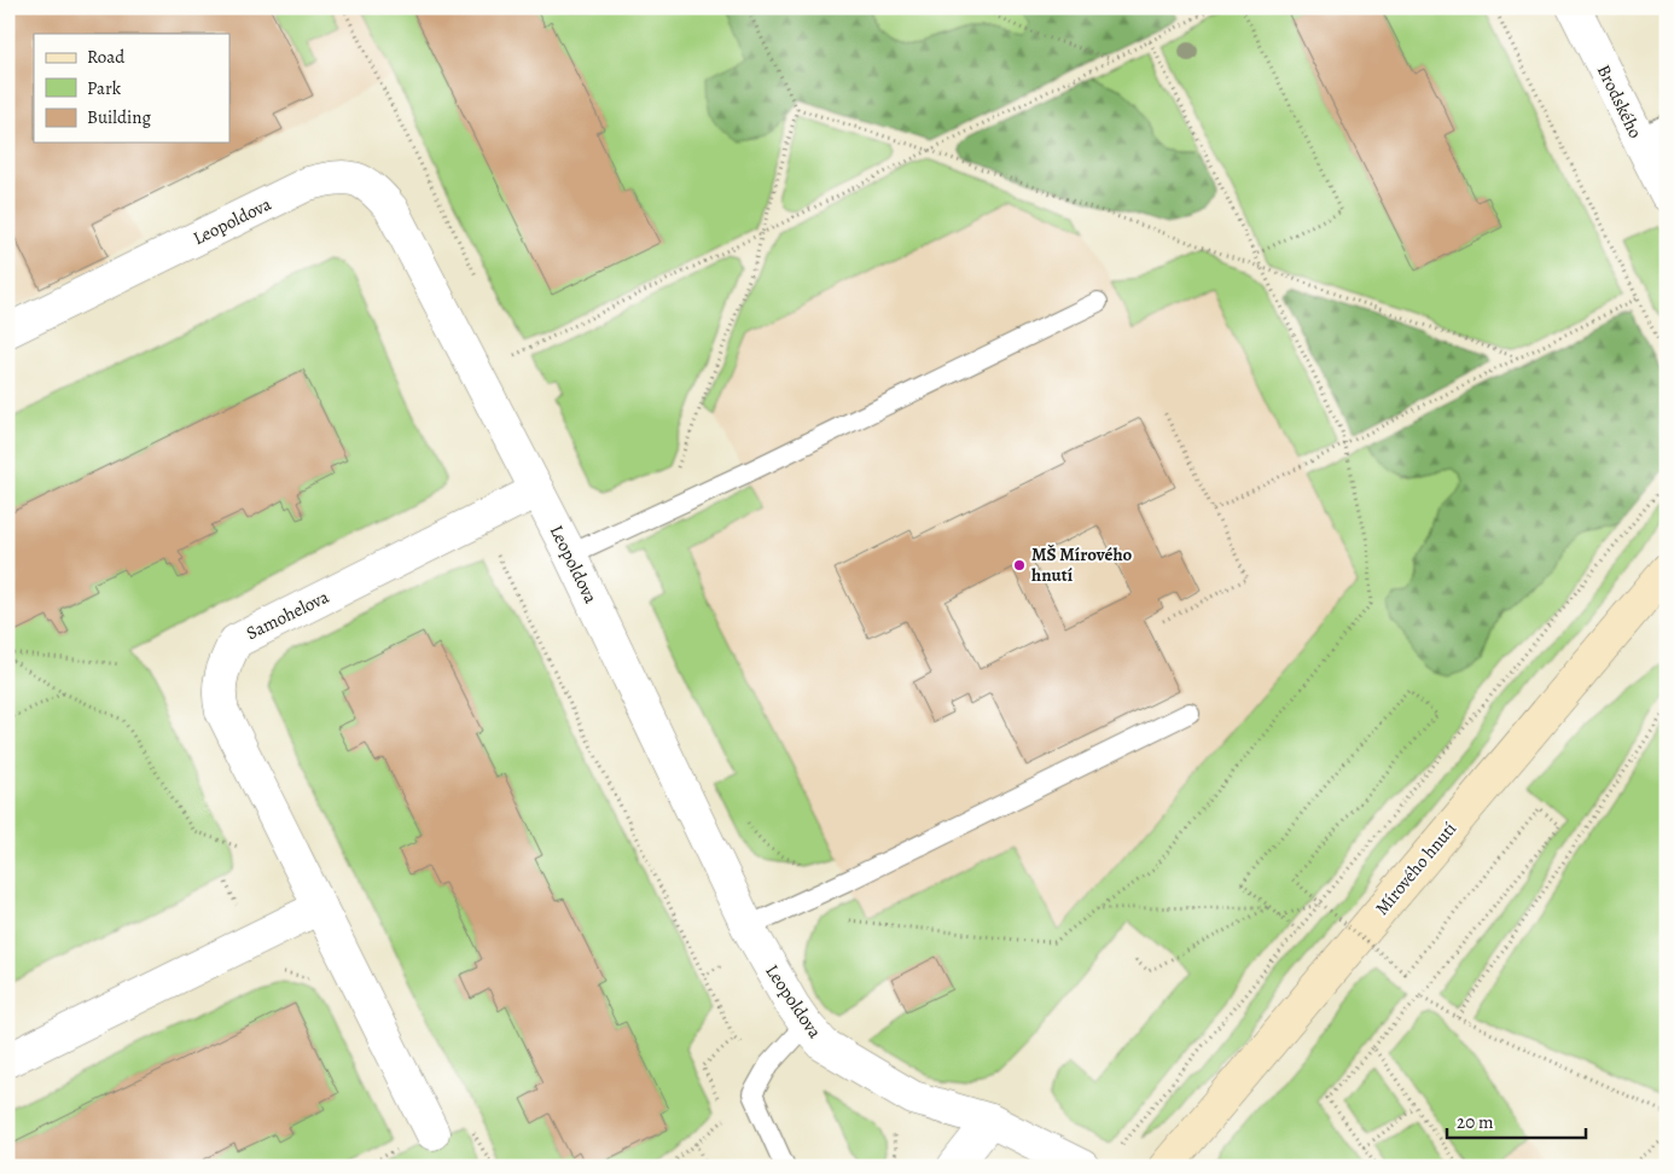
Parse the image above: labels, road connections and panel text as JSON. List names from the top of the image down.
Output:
{
  "streets": {
    "main road": ["Mírového hnutí"],
    "street": ["Brodského", "Leopoldova", "Samohelova"]
  },
  "crossings": [
    ["Leopoldova", "Samohelova"]
  ],
  "places": ["MŠ Mírového hnutí"],
  "legend": ["Road", "Park", "Building"],
  "scale_bar": "20 m"
}
